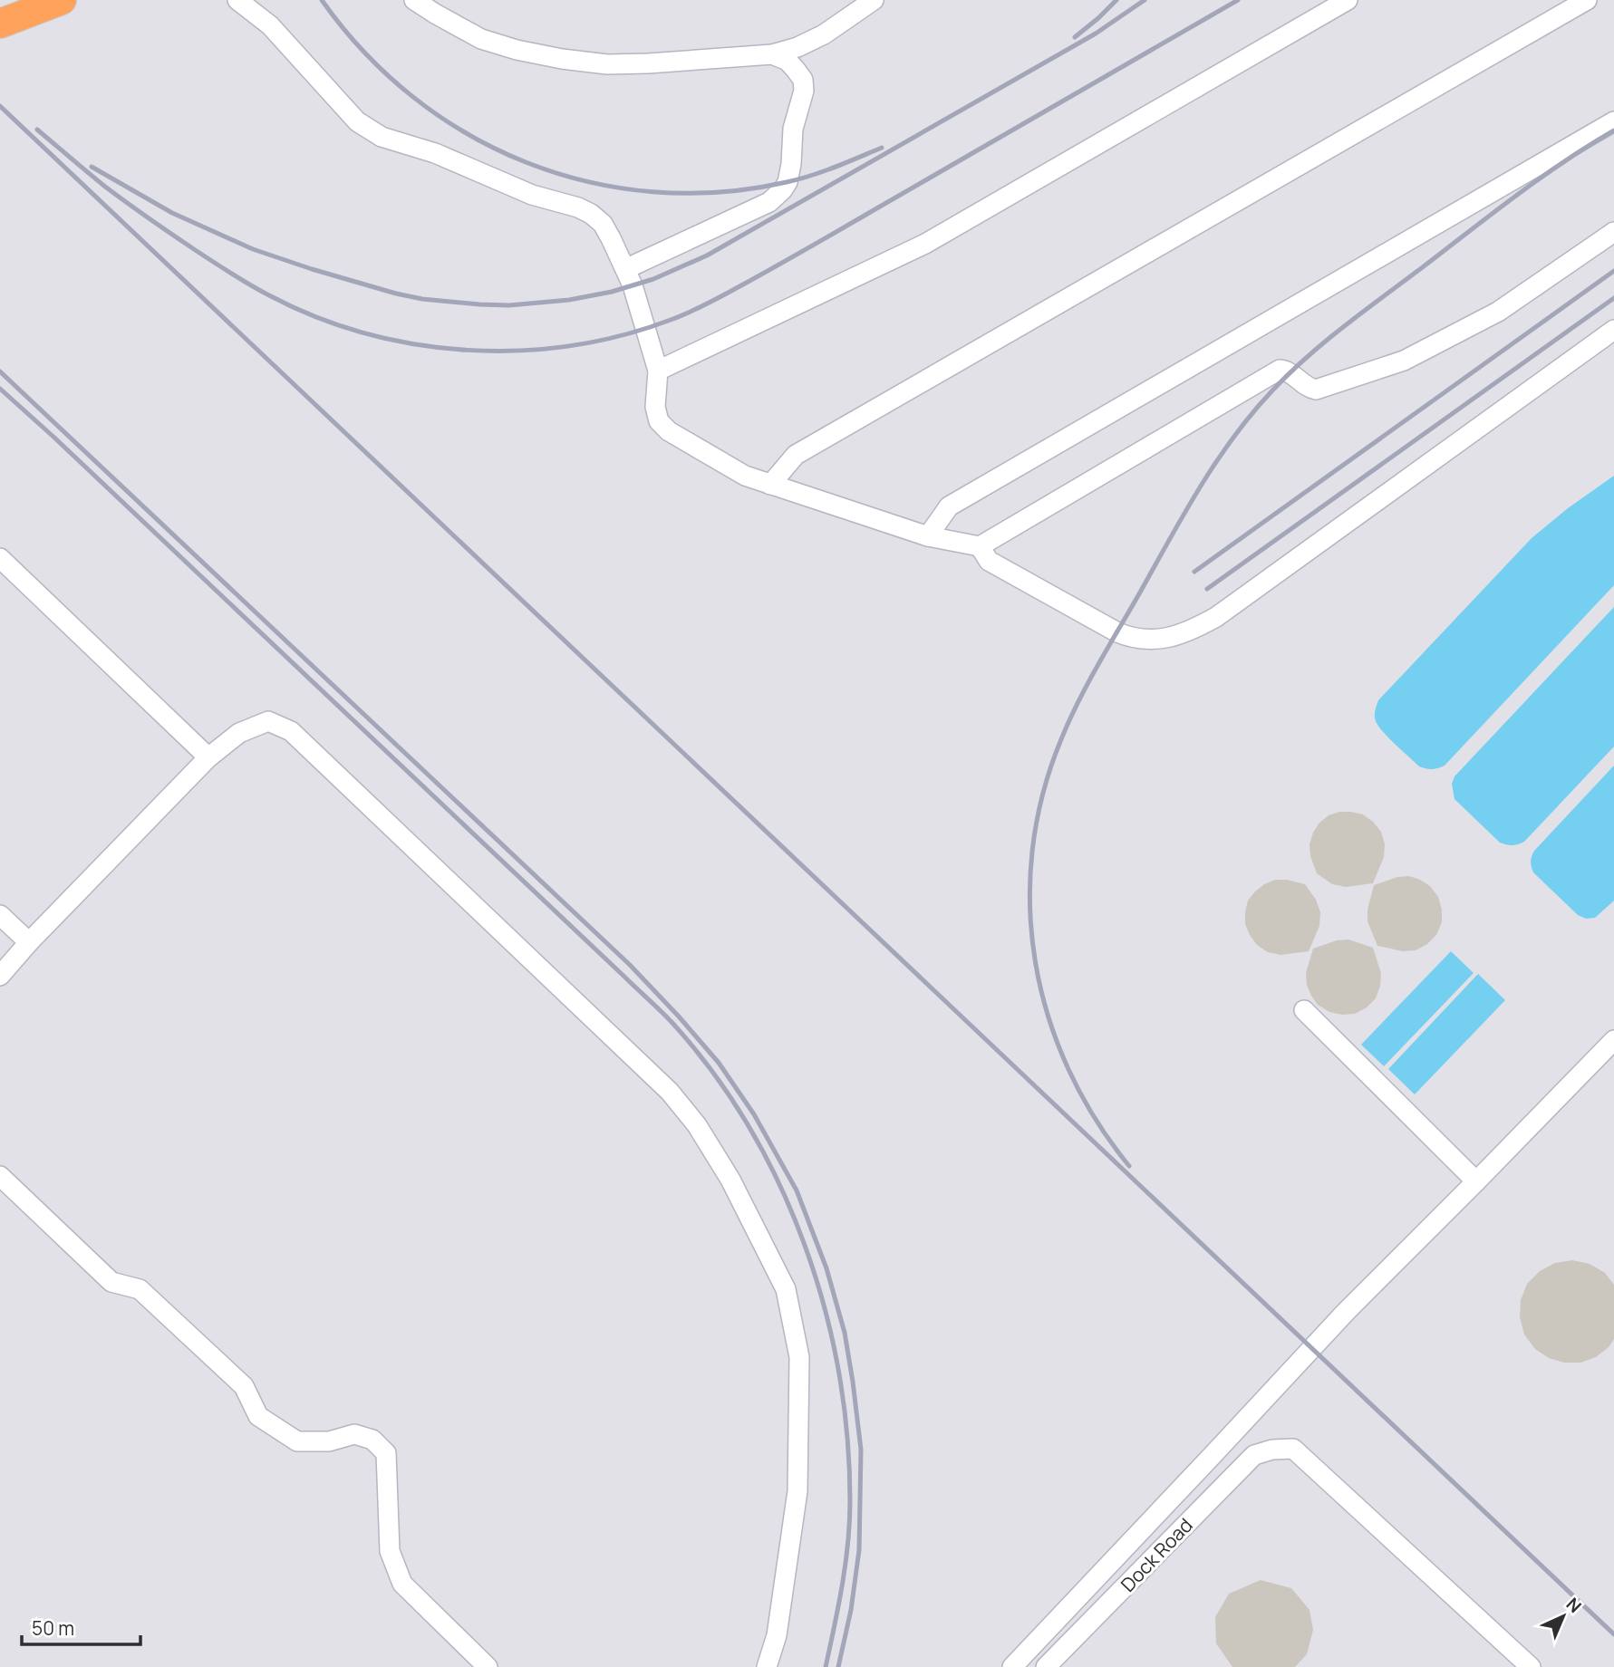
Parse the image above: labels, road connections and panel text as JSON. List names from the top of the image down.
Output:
{
  "streets": {
    "lane": ["Dock Road"]
  },
  "scale_bar": "50 m",
  "north": "top right"
}
